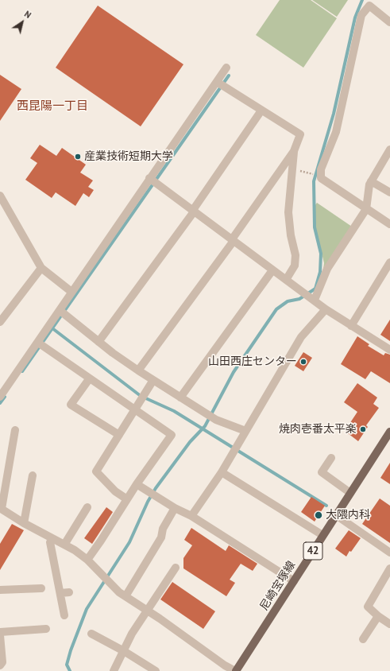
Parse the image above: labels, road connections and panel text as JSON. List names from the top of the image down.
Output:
{
  "streets": {
    "main road": ["42", "尼崎宝塚線"]
  },
  "districts": ["西昆陽一丁目"],
  "places": [
    "産業技術短期大学",
    "山田西庄センター",
    "焼肉壱番太平楽",
    "大隈内科"
  ],
  "north": "top right"
}
